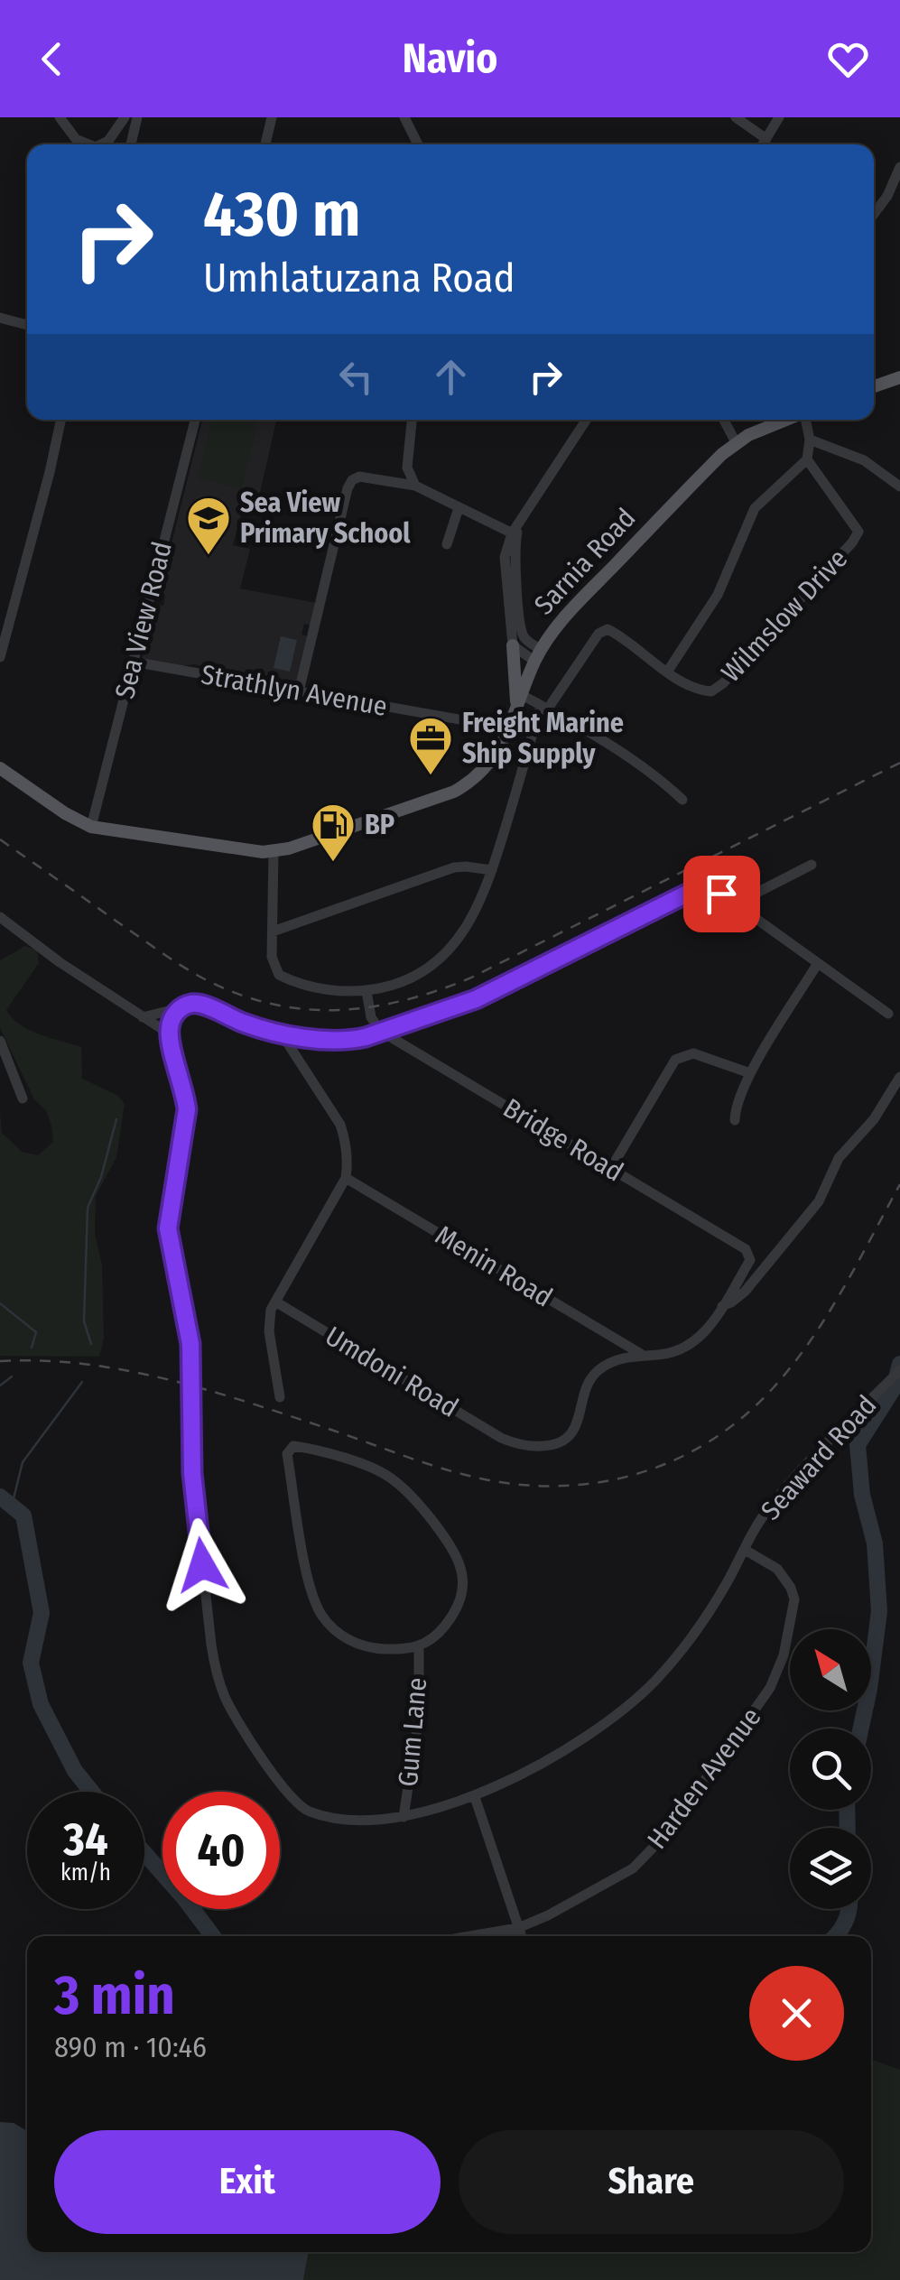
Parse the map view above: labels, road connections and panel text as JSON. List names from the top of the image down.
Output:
{
  "streets": {
    "main road": ["Sarnia Road"],
    "street": [
      "Wilmslow Drive",
      "Sea View Road",
      "Strathlyn Avenue",
      "Bridge Road",
      "Menin Road",
      "Umdoni Road",
      "Seaward Road",
      "Gum Lane",
      "Harden Avenue"
    ]
  },
  "crossings": [
    ["Sarnia Road", "Sea View Road"],
    ["Sarnia Road", "Strathlyn Avenue"],
    ["Sea View Road", "Strathlyn Avenue"],
    ["Menin Road", "Umdoni Road"],
    ["Seaward Road", "Gum Lane"],
    ["Seaward Road", "Harden Avenue"]
  ],
  "places": {
    "school or university": ["Sea View Primary School"],
    "office": ["Freight Marine Ship Supply"],
    "fuel station": ["BP"]
  },
  "north": "top left",
  "page": {
    "header": "Navio",
    "turn": ["430 m", "Umhlatuzana Road"],
    "speed": "34 km/h",
    "limit": "40",
    "heading": ["3 min", "890 m · 10:46"],
    "buttons": ["Exit", "Share"]
  }
}
